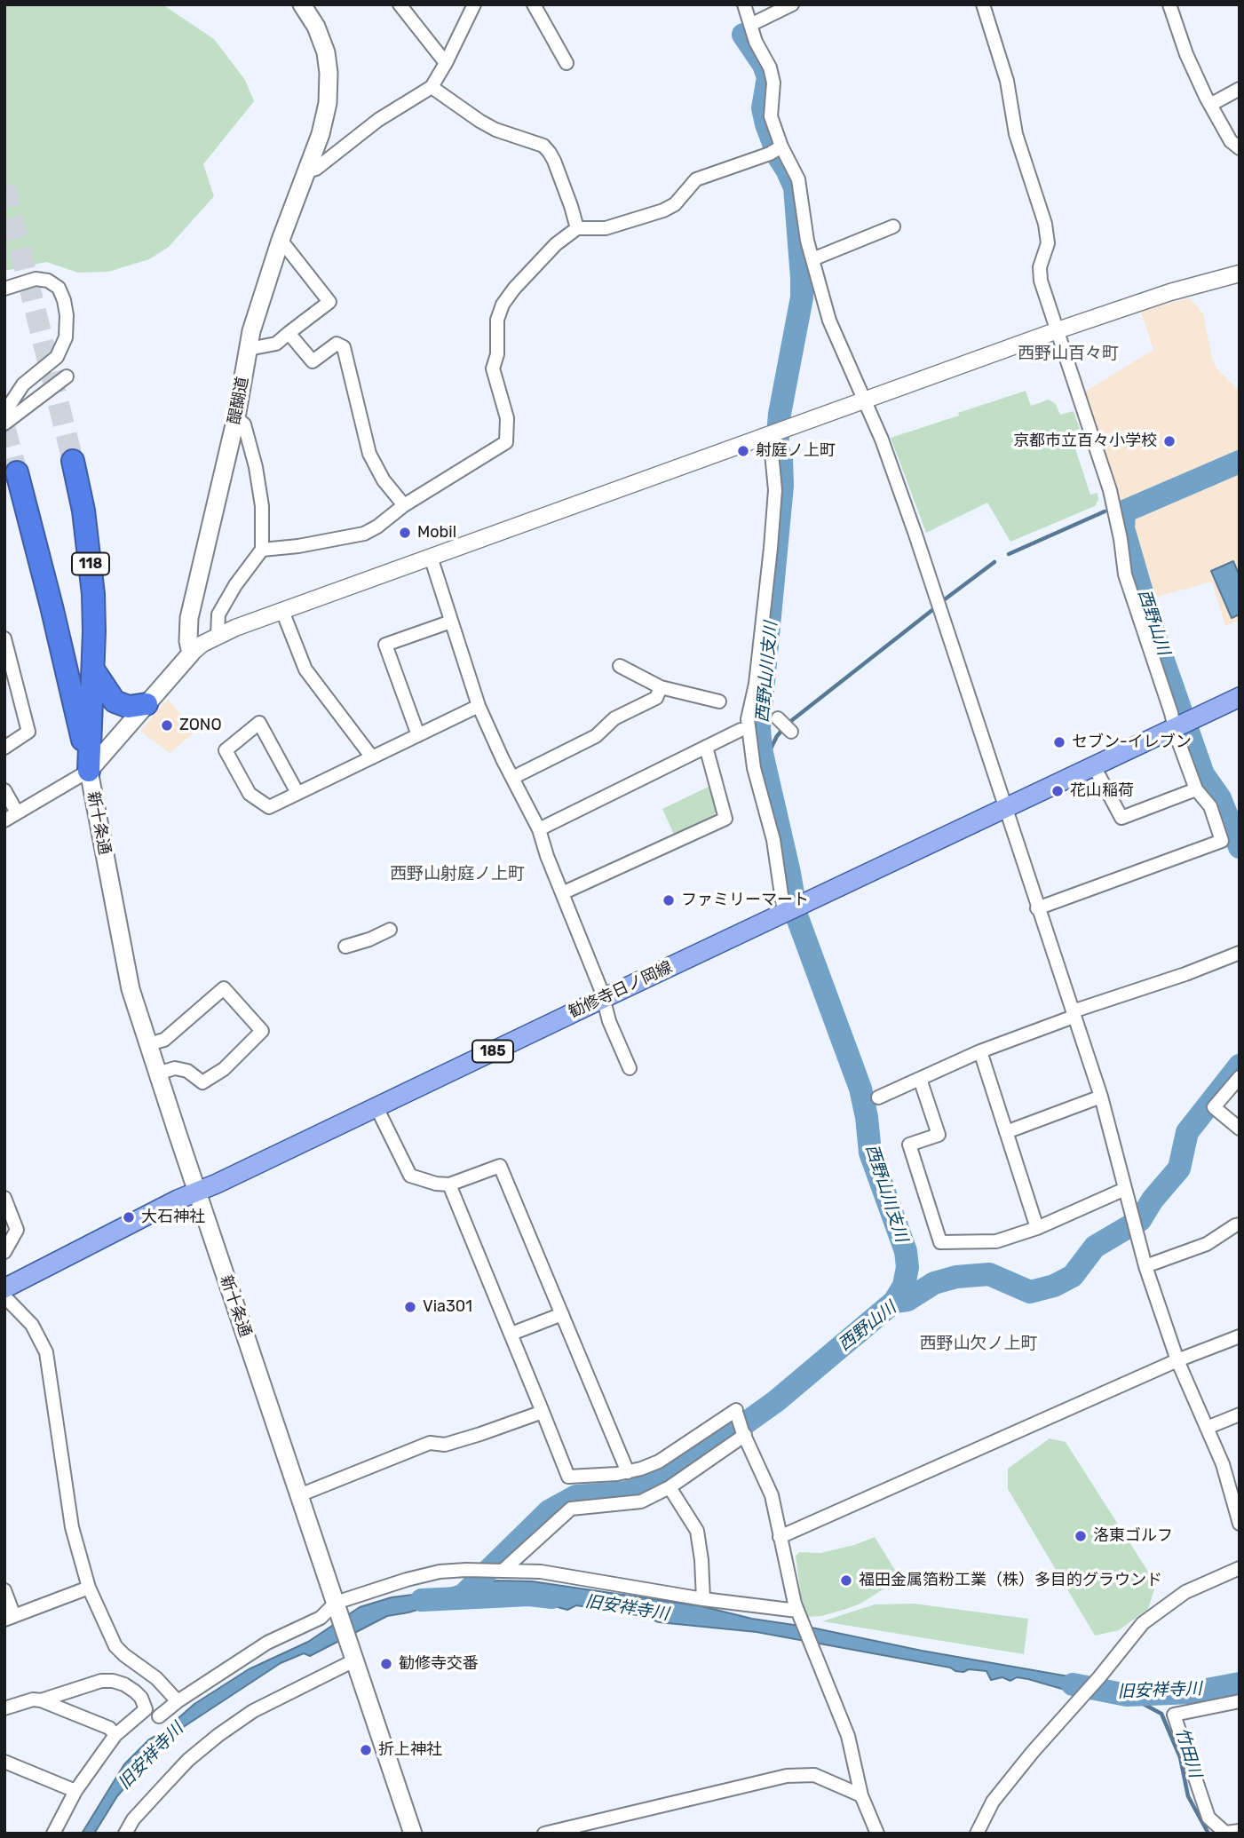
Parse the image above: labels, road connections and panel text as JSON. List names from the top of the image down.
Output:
{
  "streets": {
    "highway": ["118"],
    "main road": [
      "醍醐道",
      "新十条通",
      "勧修寺日ノ岡線",
      "185"
    ]
  },
  "crossings": [
    ["118", "新十条通"],
    ["新十条通", "勧修寺日ノ岡線"]
  ],
  "districts": ["西野山百々町", "西野山射庭ノ上町", "西野山欠ノ上町"],
  "water": [
    "西野山川",
    "西野山川支川",
    "旧安祥寺川",
    "竹田川"
  ],
  "places": [
    "京都市立百々小学校",
    "射庭ノ上町",
    "Mobil",
    "ZONO",
    "セブン-イレブン",
    "花山稲荷",
    "ファミリーマート",
    "大石神社",
    "Via301",
    "洛東ゴルフ",
    "福田金属箔粉工業（株）多目的グラウンド",
    "勧修寺交番",
    "折上神社"
  ]
}
